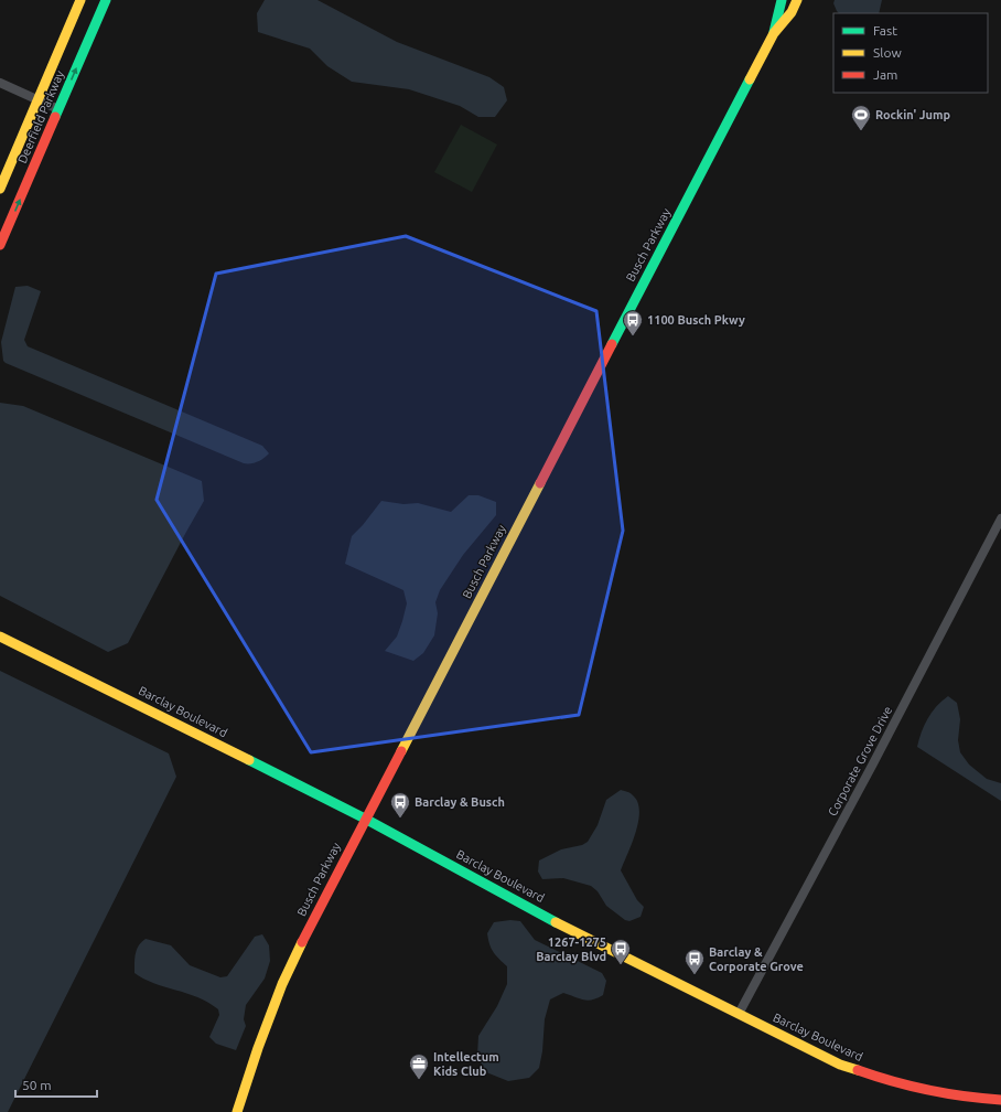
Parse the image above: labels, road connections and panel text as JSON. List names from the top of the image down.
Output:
{
  "streets": {
    "street": [
      "Deerfield Parkway",
      "Busch Parkway",
      "Barclay Boulevard",
      "Corporate Grove Drive"
    ]
  },
  "crossings": [
    ["Busch Parkway", "Barclay Boulevard"],
    ["Barclay Boulevard", "Corporate Grove Drive"]
  ],
  "places": {
    "sports": ["Rockin' Jump"],
    "bus stop": [
      "1100 Busch Pkwy",
      "Barclay & Busch",
      "1267-1275 Barclay Blvd",
      "Barclay & Corporate Grove"
    ],
    "office": ["Intellectum Kids Club"]
  },
  "legend": ["Fast", "Slow", "Jam"],
  "scale_bar": "50 m"
}
